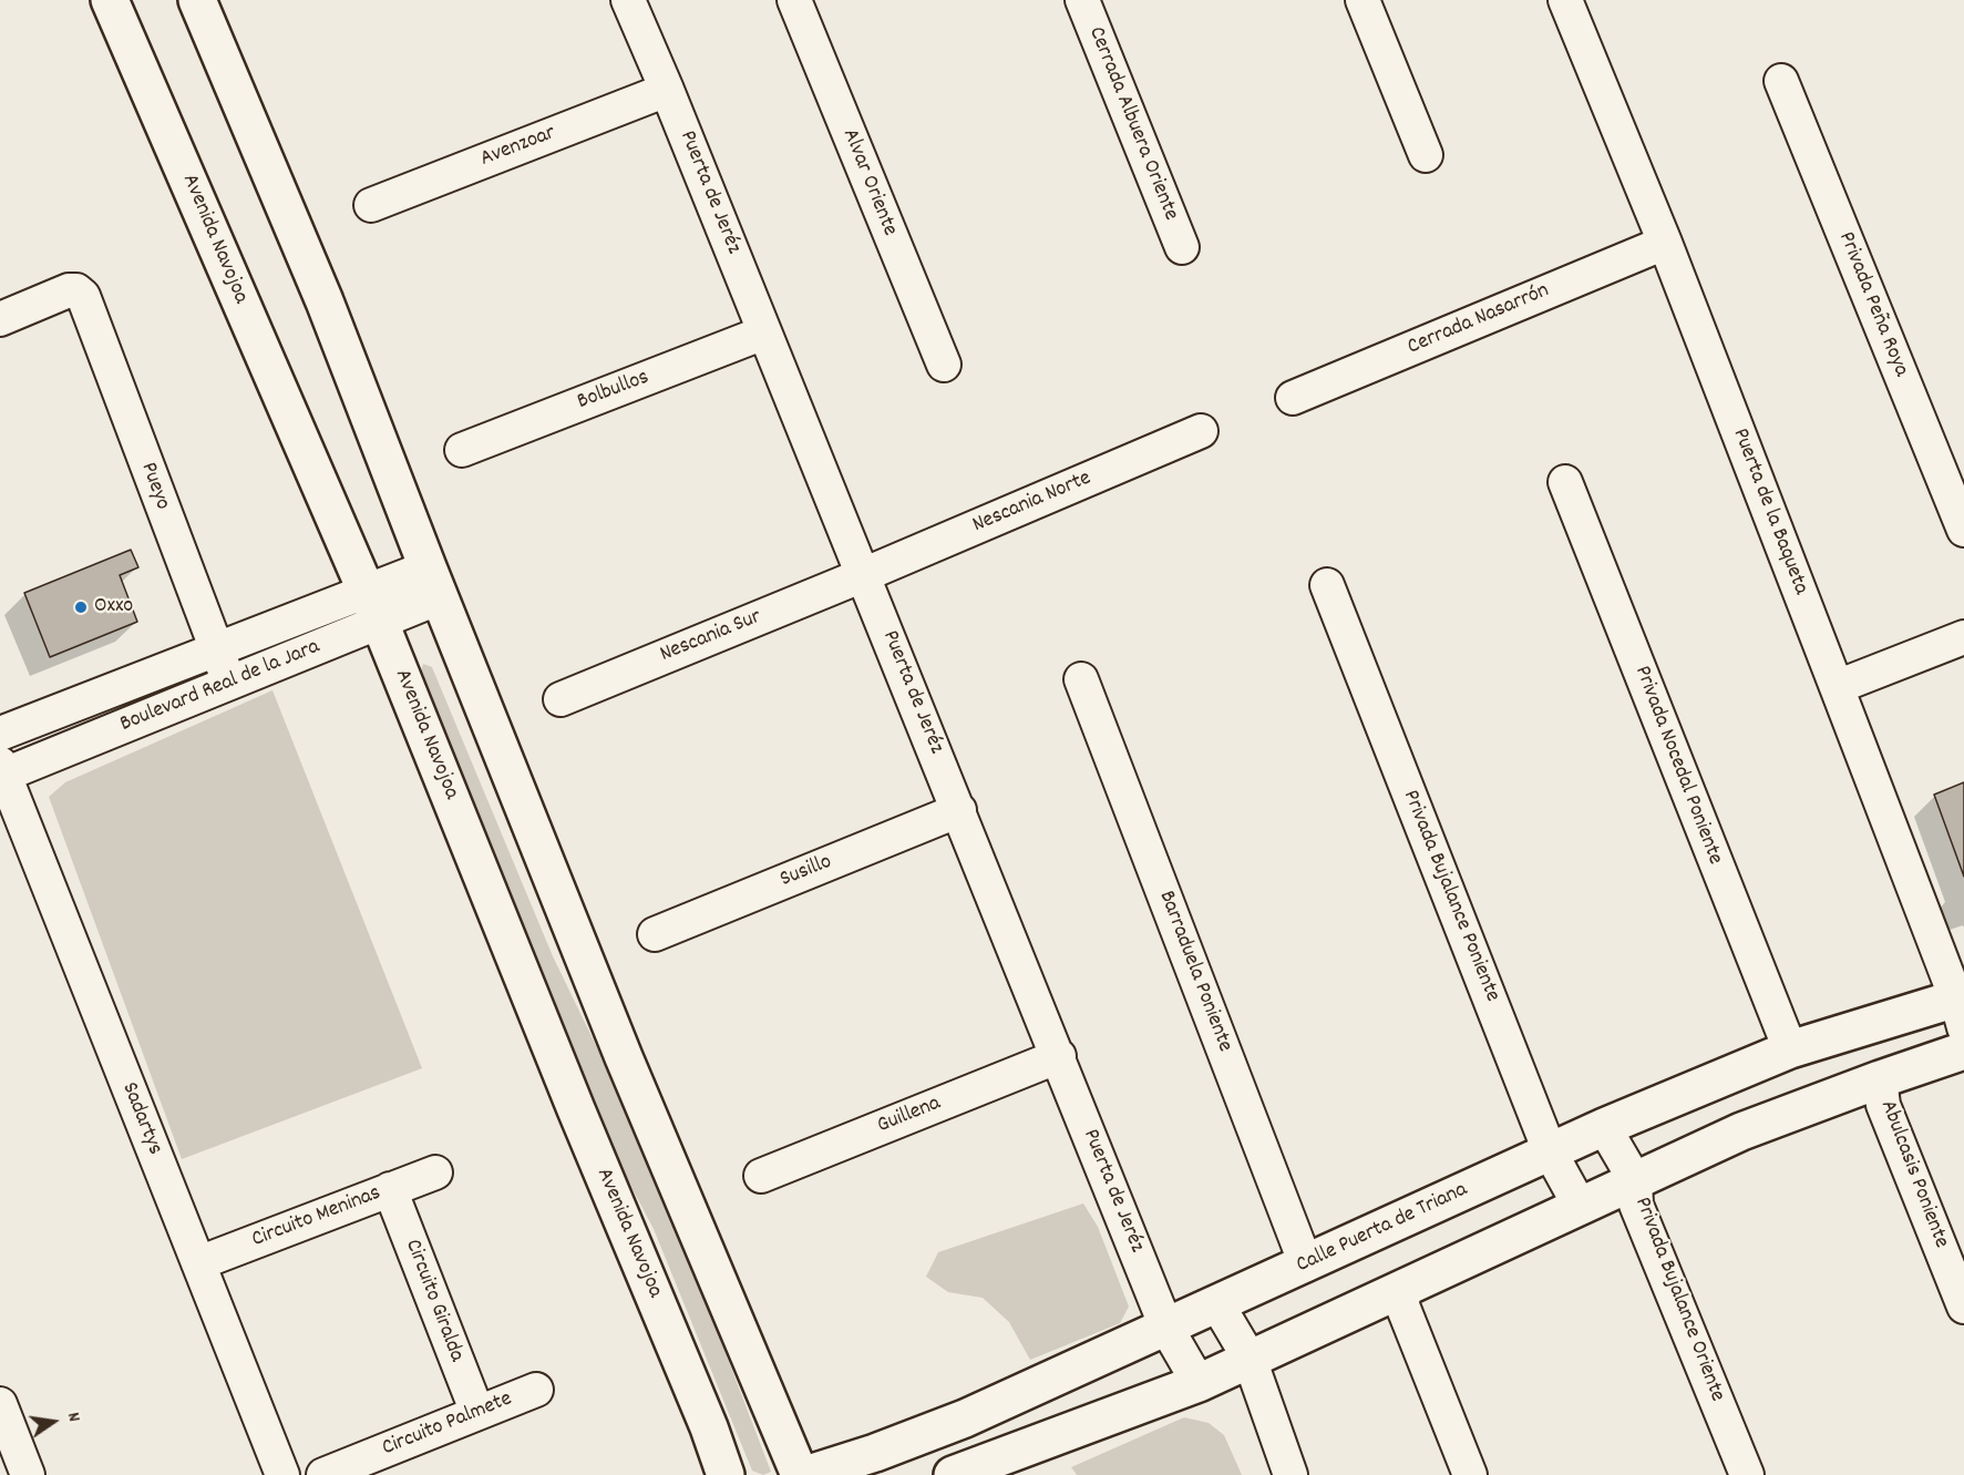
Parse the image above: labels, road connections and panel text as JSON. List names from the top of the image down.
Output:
{
  "streets": {
    "street": [
      "Cerrada Albuera Oriente",
      "Avenzoar",
      "Alvar Oriente",
      "Puerta de Jeréz",
      "Avenida Navojoa",
      "Privada Peña Roya",
      "Cerrada Nasarrón",
      "Bolbullos",
      "Pueyo",
      "Nescania Norte",
      "Puerta de la Baqueta",
      "Nescania Sur",
      "Boulevard Real de la Jara",
      "Privada Nocedal Poniente",
      "Susillo",
      "Privada Bujalance Poniente",
      "Barraduela Poniente",
      "Guillena",
      "Sadartys",
      "Abulcasis Poniente",
      "Circuito Meninas",
      "Calle Puerta de Triana",
      "Privada Bujalance Oriente",
      "Circuito Giralda",
      "Circuito Palmete"
    ]
  },
  "crossings": [
    ["Avenzoar", "Puerta de Jeréz"],
    ["Puerta de Jeréz", "Bolbullos"],
    ["Puerta de Jeréz", "Nescania Norte"],
    ["Puerta de Jeréz", "Nescania Sur"],
    ["Puerta de Jeréz", "Susillo"],
    ["Puerta de Jeréz", "Guillena"],
    ["Puerta de Jeréz", "Calle Puerta de Triana"],
    ["Avenida Navojoa", "Boulevard Real de la Jara"],
    ["Cerrada Nasarrón", "Puerta de la Baqueta"],
    ["Pueyo", "Boulevard Real de la Jara"],
    ["Nescania Norte", "Nescania Sur"],
    ["Puerta de la Baqueta", "Calle Puerta de Triana"],
    ["Boulevard Real de la Jara", "Sadartys"],
    ["Privada Nocedal Poniente", "Calle Puerta de Triana"],
    ["Privada Bujalance Poniente", "Calle Puerta de Triana"],
    ["Barraduela Poniente", "Calle Puerta de Triana"],
    ["Sadartys", "Circuito Meninas"],
    ["Circuito Meninas", "Circuito Giralda"],
    ["Calle Puerta de Triana", "Privada Bujalance Oriente"],
    ["Circuito Giralda", "Circuito Palmete"]
  ],
  "places": ["Oxxo"],
  "north": "right"
}
